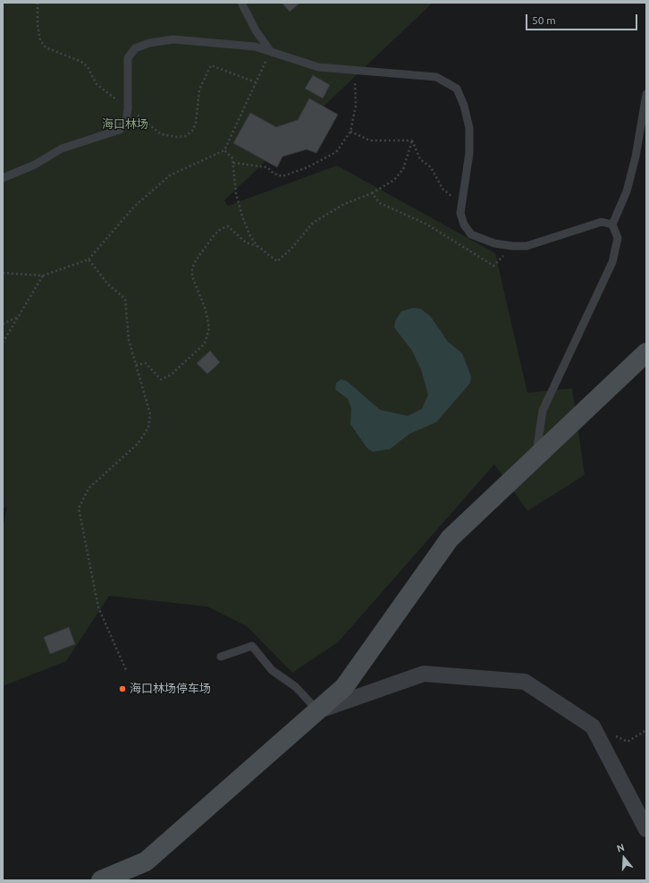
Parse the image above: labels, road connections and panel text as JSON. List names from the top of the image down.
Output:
{
  "parks": ["海口林场"],
  "places": ["海口林场停车场"],
  "scale_bar": "50 m",
  "north": "top"
}
